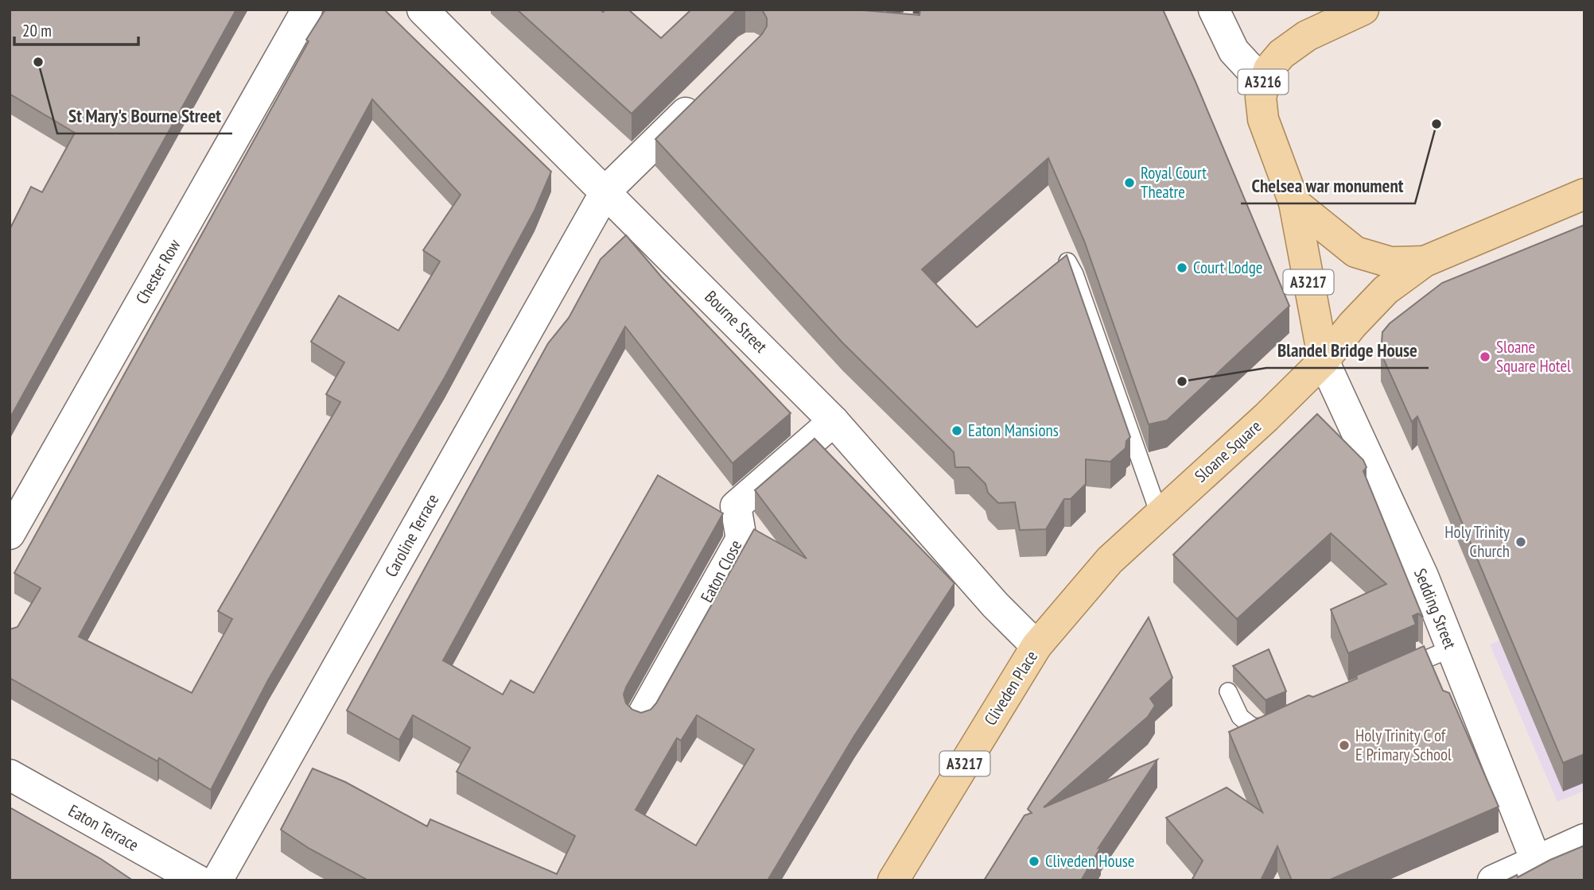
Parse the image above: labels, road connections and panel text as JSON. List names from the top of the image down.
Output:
{
  "streets": {
    "main road": [
      "A3216",
      "A3217",
      "Sloane Square",
      "Cliveden Place"
    ],
    "street": [
      "Chester Row",
      "Bourne Street",
      "Caroline Terrace",
      "Eaton Close",
      "Sedding Street",
      "Eaton Terrace"
    ]
  },
  "crossings": [
    ["A3216", "A3217"],
    ["A3216", "Sloane Square"],
    ["A3217", "Sloane Square"],
    ["A3217", "Sedding Street"],
    ["Bourne Street", "Caroline Terrace"],
    ["Bourne Street", "Eaton Close"],
    ["Bourne Street", "Cliveden Place"],
    ["Sloane Square", "Sedding Street"],
    ["Sloane Square", "Cliveden Place"]
  ],
  "places": [
    "St Mary's Bourne Street",
    "Chelsea war monument",
    "Royal Court Theatre",
    "Court Lodge",
    "Sloane Square Hotel",
    "Blandel Bridge House",
    "Eaton Mansions",
    "Holy Trinity Church",
    "Holy Trinity C of E Primary School",
    "Cliveden House"
  ],
  "scale_bar": "20 m"
}
